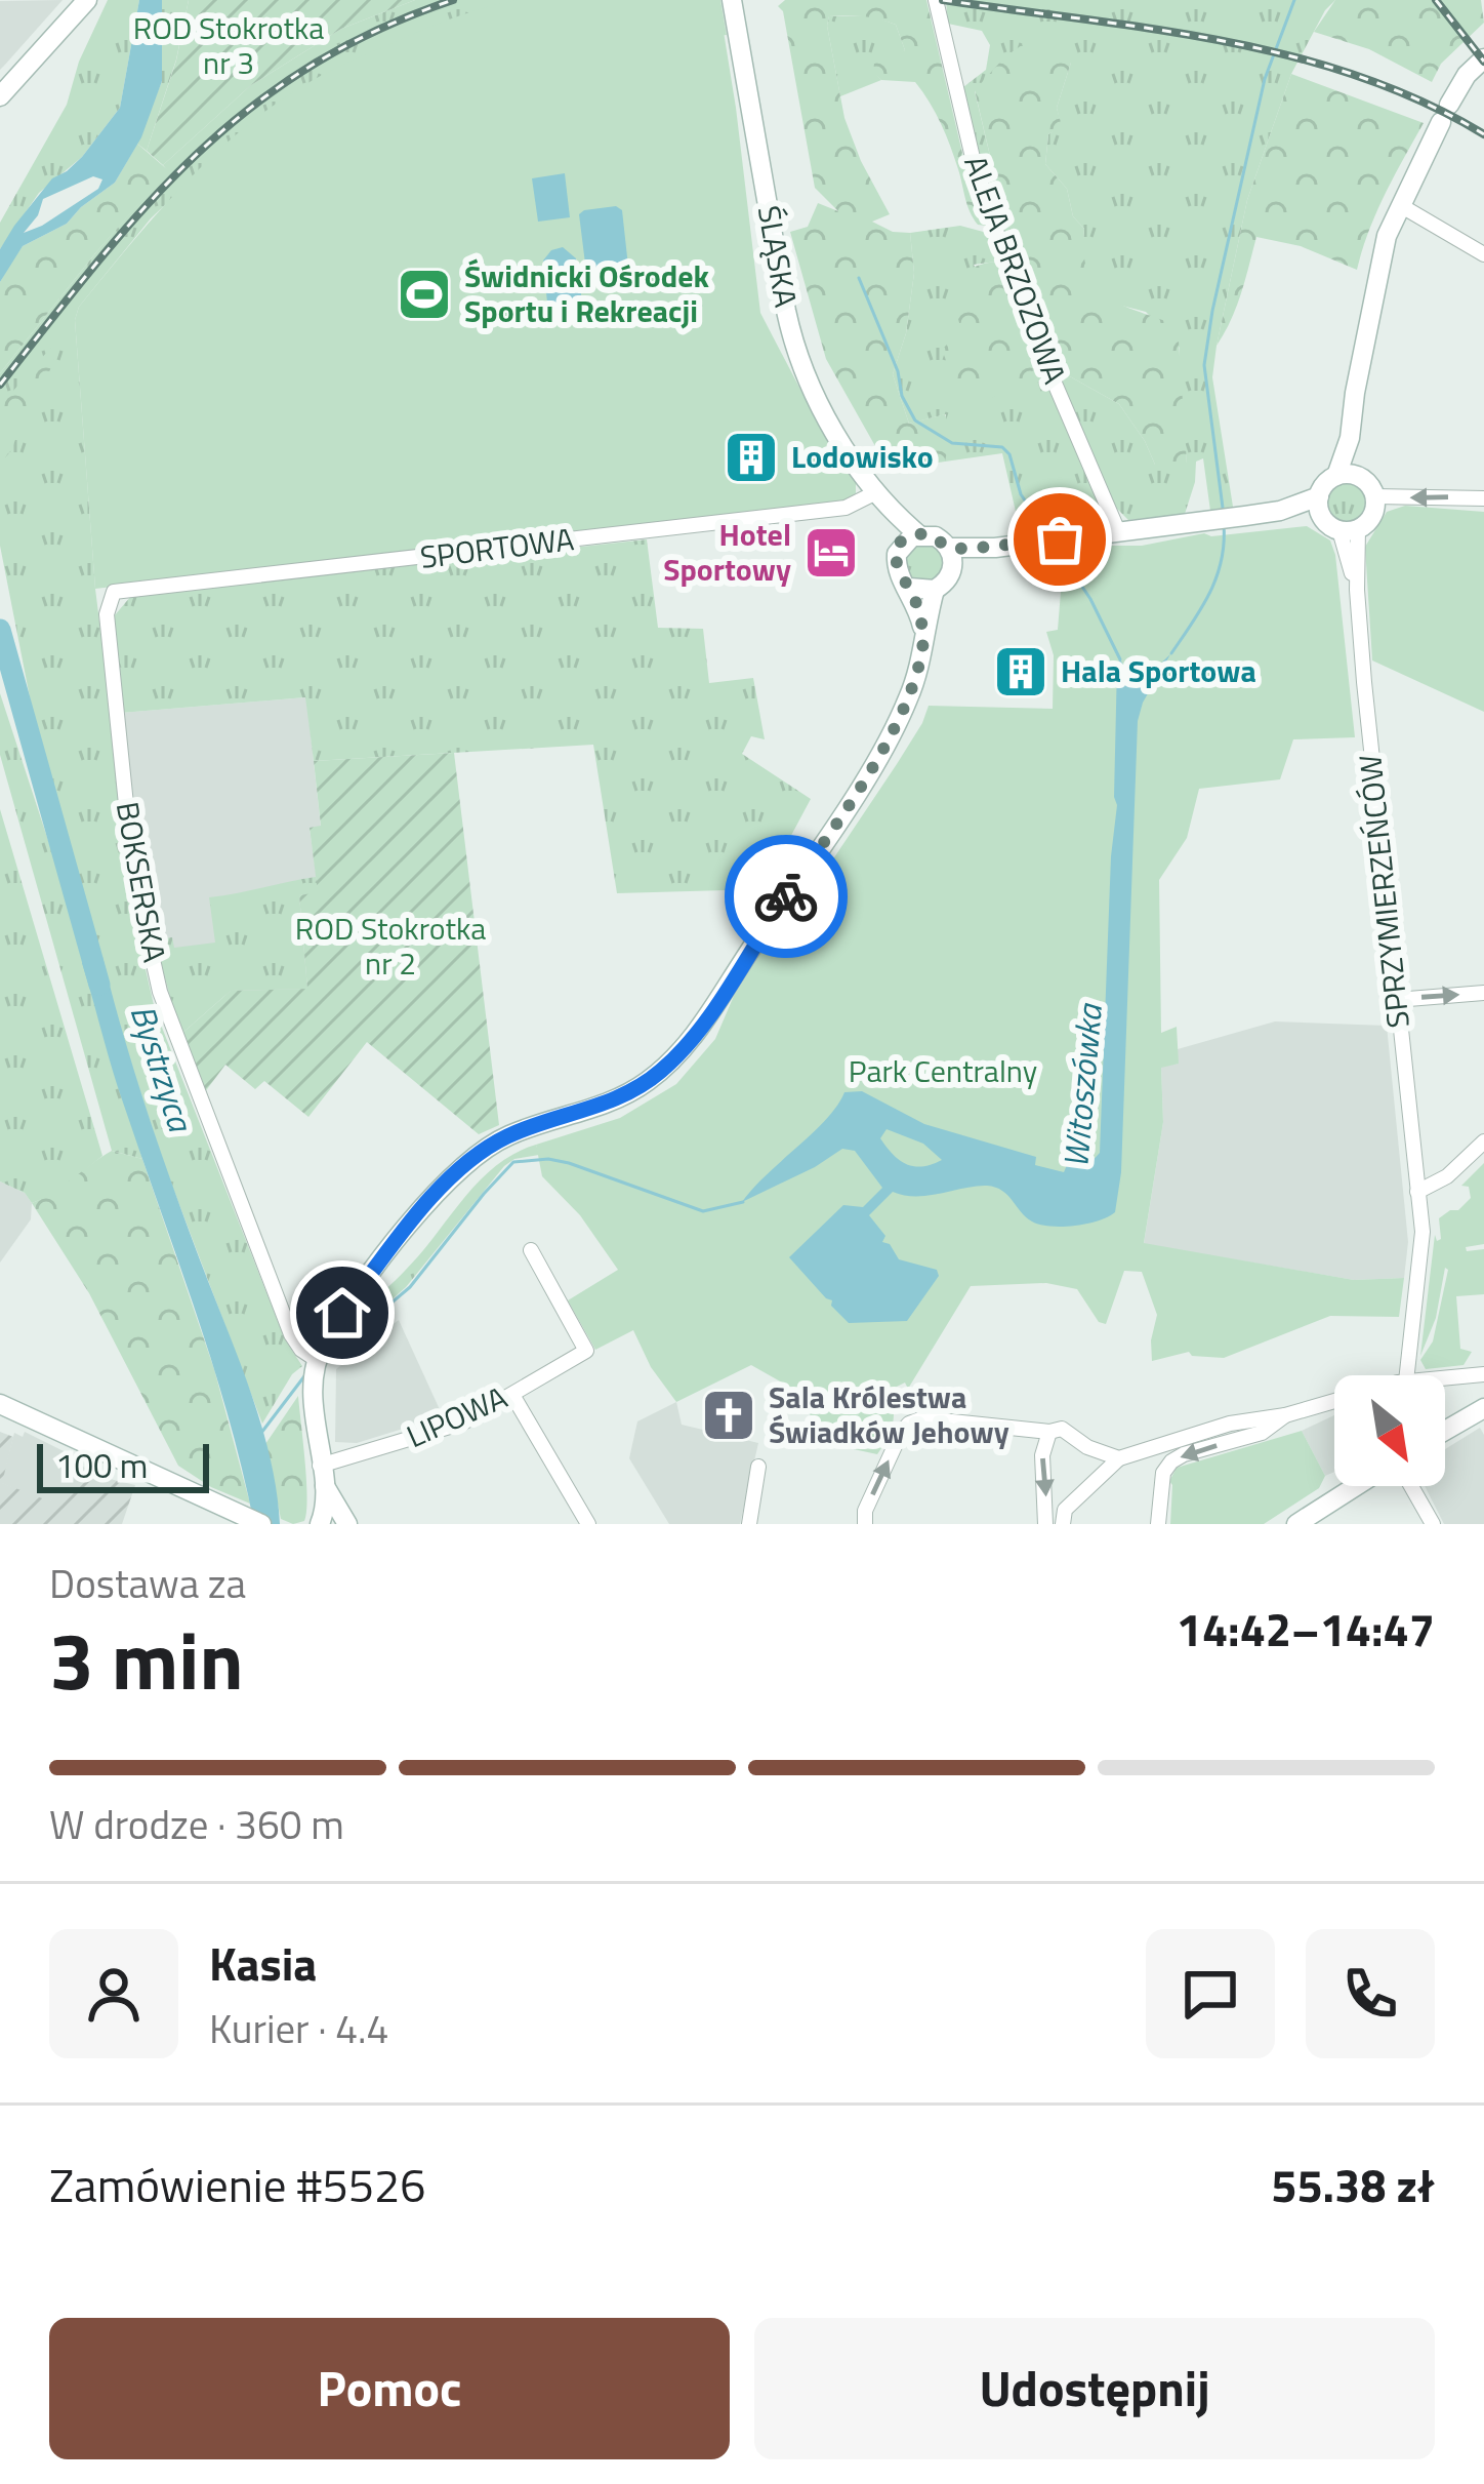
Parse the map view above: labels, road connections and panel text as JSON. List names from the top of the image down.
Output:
{
  "streets": {
    "street": [
      "ŚLĄSKA",
      "ALEJA BRZOZOWA",
      "SPORTOWA",
      "BOKSERSKA",
      "SPRZYMIERZEŃCÓW",
      "LIPOWA"
    ]
  },
  "crossings": [
    ["ŚLĄSKA", "SPORTOWA"],
    ["SPORTOWA", "BOKSERSKA"]
  ],
  "water": ["Bystrzyca", "Witoszówka"],
  "parks": ["ROD Stokrotka nr 3", "ROD Stokrotka nr 2", "Park Centralny"],
  "places": {
    "sports": ["Świdnicki Ośrodek Sportu i Rekreacji"],
    "building": ["Lodowisko", "Hala Sportowa"],
    "hotel": ["Hotel Sportowy"],
    "church": ["Sala Królestwa Świadków Jehowy"]
  },
  "scale_bar": "100 m",
  "north": "bottom right",
  "page": {
    "scale": "100 m",
    "heading": ["3 min", "Dostawa za", "14:42–14:47"],
    "panel": [
      "Kasia",
      "Kurier · 4.4",
      "Zamówienie #5526",
      "55.38 zł"
    ],
    "bar": "W drodze · 360 m",
    "buttons": ["Pomoc", "Udostępnij"]
  }
}
